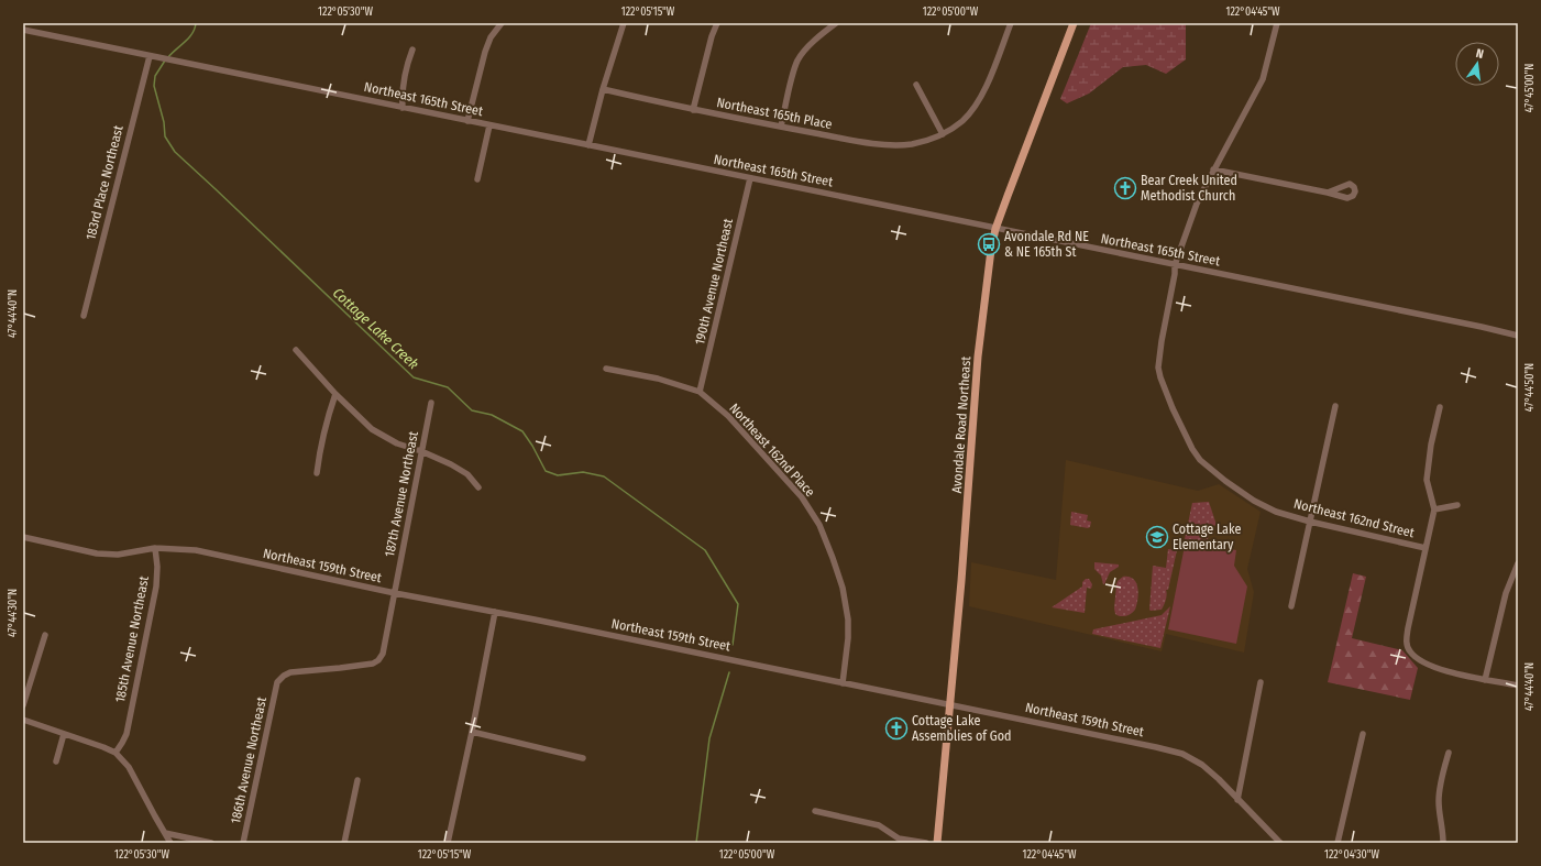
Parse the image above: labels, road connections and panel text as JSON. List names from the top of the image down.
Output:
{
  "streets": {
    "main road": ["Avondale Road Northeast"],
    "street": [
      "Northeast 165th Street",
      "Northeast 165th Place",
      "183rd Place Northeast",
      "190th Avenue Northeast",
      "Northeast 162nd Place",
      "187th Avenue Northeast",
      "Northeast 162nd Street",
      "Northeast 159th Street",
      "185th Avenue Northeast",
      "186th Avenue Northeast"
    ]
  },
  "crossings": [
    ["Northeast 165th Street", "183rd Place Northeast"],
    ["Northeast 165th Street", "190th Avenue Northeast"],
    ["Northeast 165th Street", "Avondale Road Northeast"],
    ["Northeast 165th Street", "Northeast 162nd Street"],
    ["190th Avenue Northeast", "Northeast 162nd Place"],
    ["Avondale Road Northeast", "Northeast 159th Street"],
    ["Northeast 162nd Place", "Northeast 159th Street"],
    ["187th Avenue Northeast", "Northeast 159th Street"],
    ["187th Avenue Northeast", "186th Avenue Northeast"],
    ["Northeast 159th Street", "185th Avenue Northeast"]
  ],
  "water": ["Cottage Lake Creek"],
  "places": {
    "church": ["Bear Creek United Methodist Church", "Cottage Lake Assemblies of God"],
    "bus stop": ["Avondale Rd NE & NE 165th St"],
    "school or university": ["Cottage Lake Elementary"]
  },
  "north": "top",
  "coordinates": [
    "122°05'30\"W",
    "122°05'15\"W",
    "122°05'00\"W",
    "122°04'45\"W",
    "47°45'00\"N",
    "47°44'40\"N",
    "47°44'50\"N",
    "47°44'30\"N",
    "122°04'30\"W"
  ]
}
